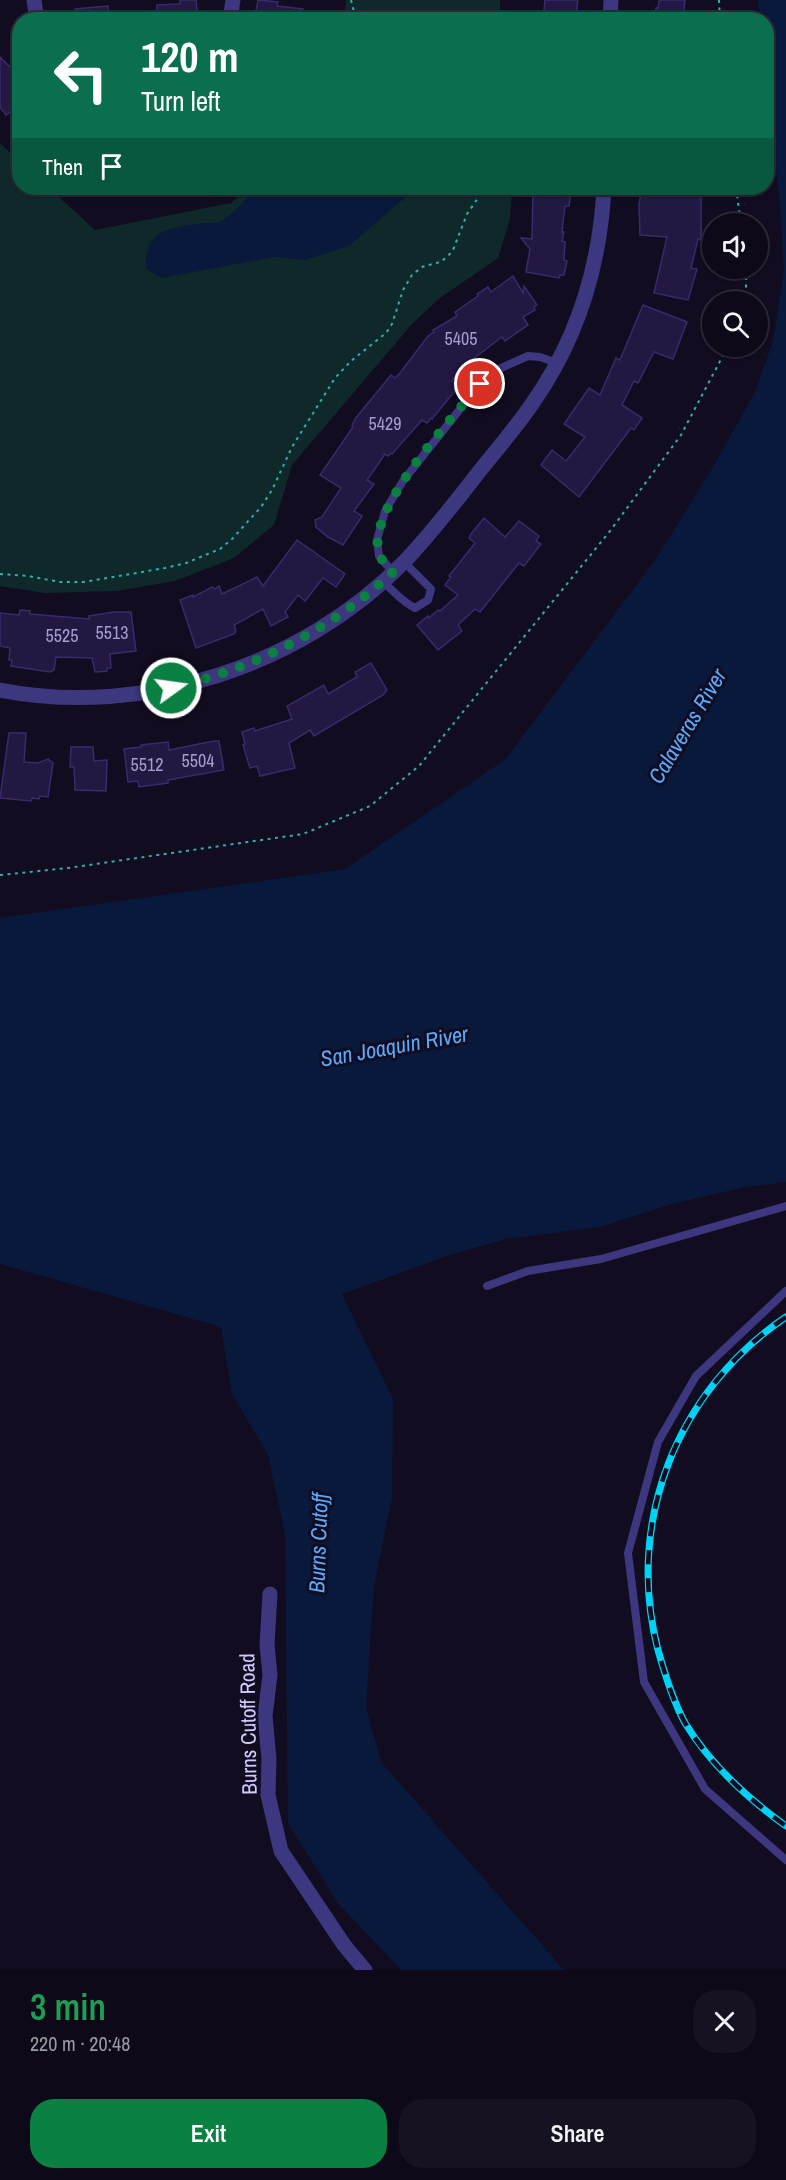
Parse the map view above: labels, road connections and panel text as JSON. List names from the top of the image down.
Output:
{
  "streets": {
    "street": ["Burns Cutoff Road"]
  },
  "water": ["Calaveras River", "San Joaquin River", "Burns Cutoff"],
  "house_numbers": [
    "5405",
    "5429",
    "5513",
    "5525",
    "5504",
    "5512"
  ],
  "page": {
    "turn": ["120 m", "Turn left"],
    "then": "Then",
    "heading": ["3 min", "220 m · 20:48"],
    "buttons": ["Exit", "Share"]
  }
}
